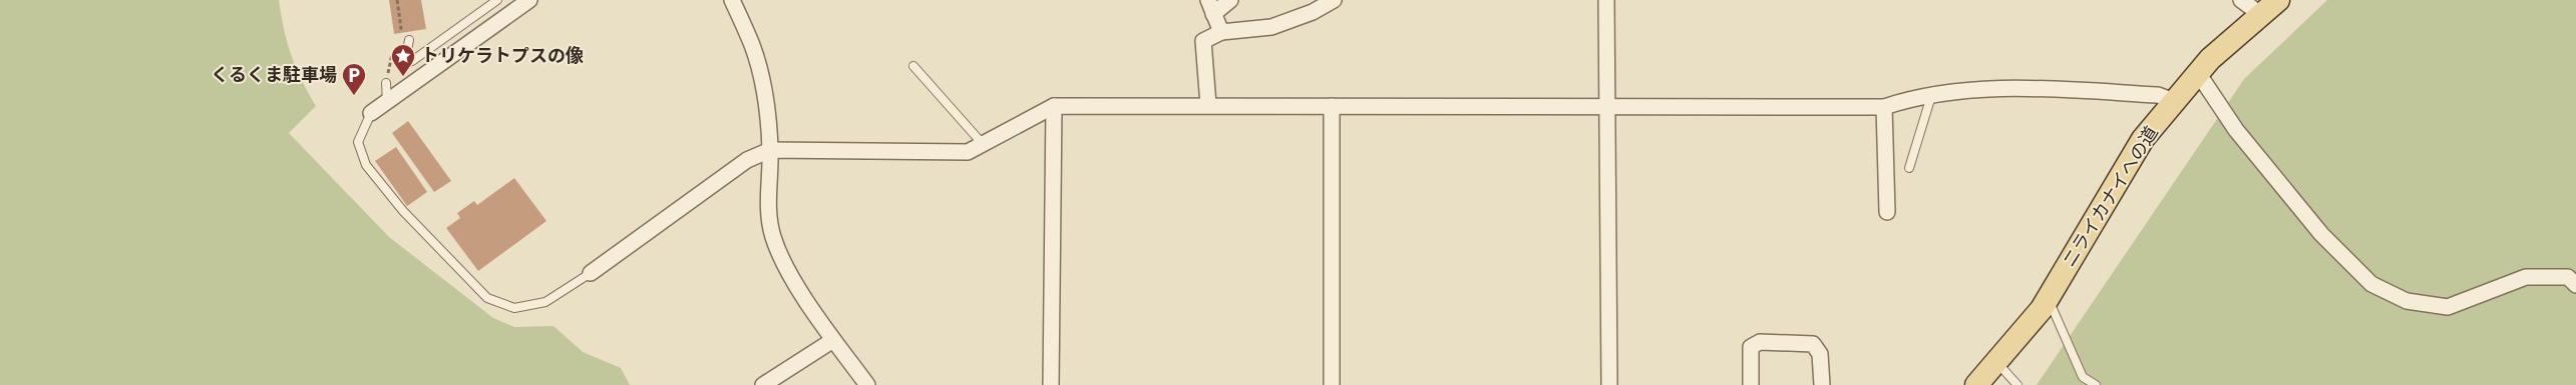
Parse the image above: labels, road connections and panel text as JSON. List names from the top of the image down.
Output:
{
  "streets": {
    "main road": ["ニライカナイへの道"]
  },
  "places": {
    "place": ["トリケラトプスの像"],
    "parking": ["くるくま駐車場"]
  }
}
